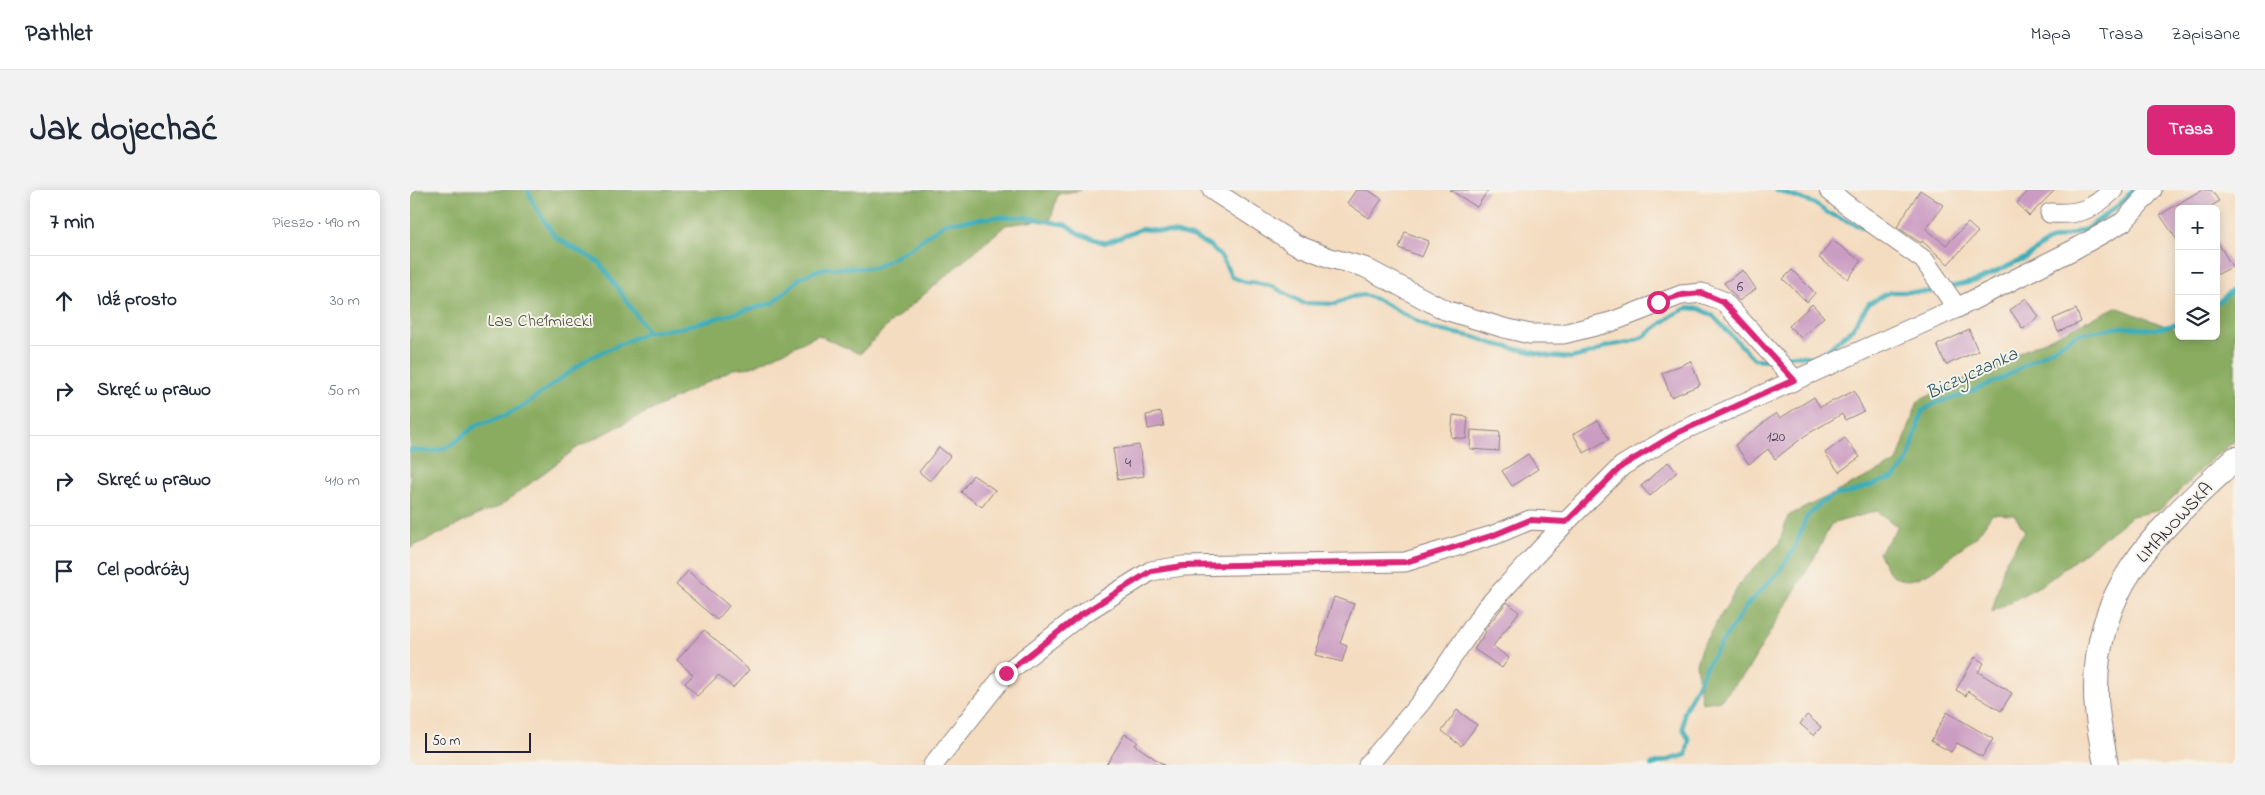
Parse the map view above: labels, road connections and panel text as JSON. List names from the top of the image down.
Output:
{
  "streets": {
    "main road": ["LIMANOWSKA"]
  },
  "water": ["Biczyczanka"],
  "parks": ["Las Chełmiecki"],
  "house_numbers": ["6", "120", "4"],
  "scale_bar": "50 m",
  "page": {
    "header": "Pathlet",
    "nav": ["Mapa", "Trasa", "Zapisane"],
    "title": "Jak dojechać",
    "buttons": "Trasa",
    "heading": ["7 min", "Pieszo · 490 m"],
    "map_buttons": ["+", "−"],
    "list": [
      ["Idź prosto", "30 m"],
      ["Skręć w prawo", "50 m"],
      ["Skręć w prawo", "410 m"],
      "Cel podróży"
    ],
    "scale": "50 m"
  }
}
